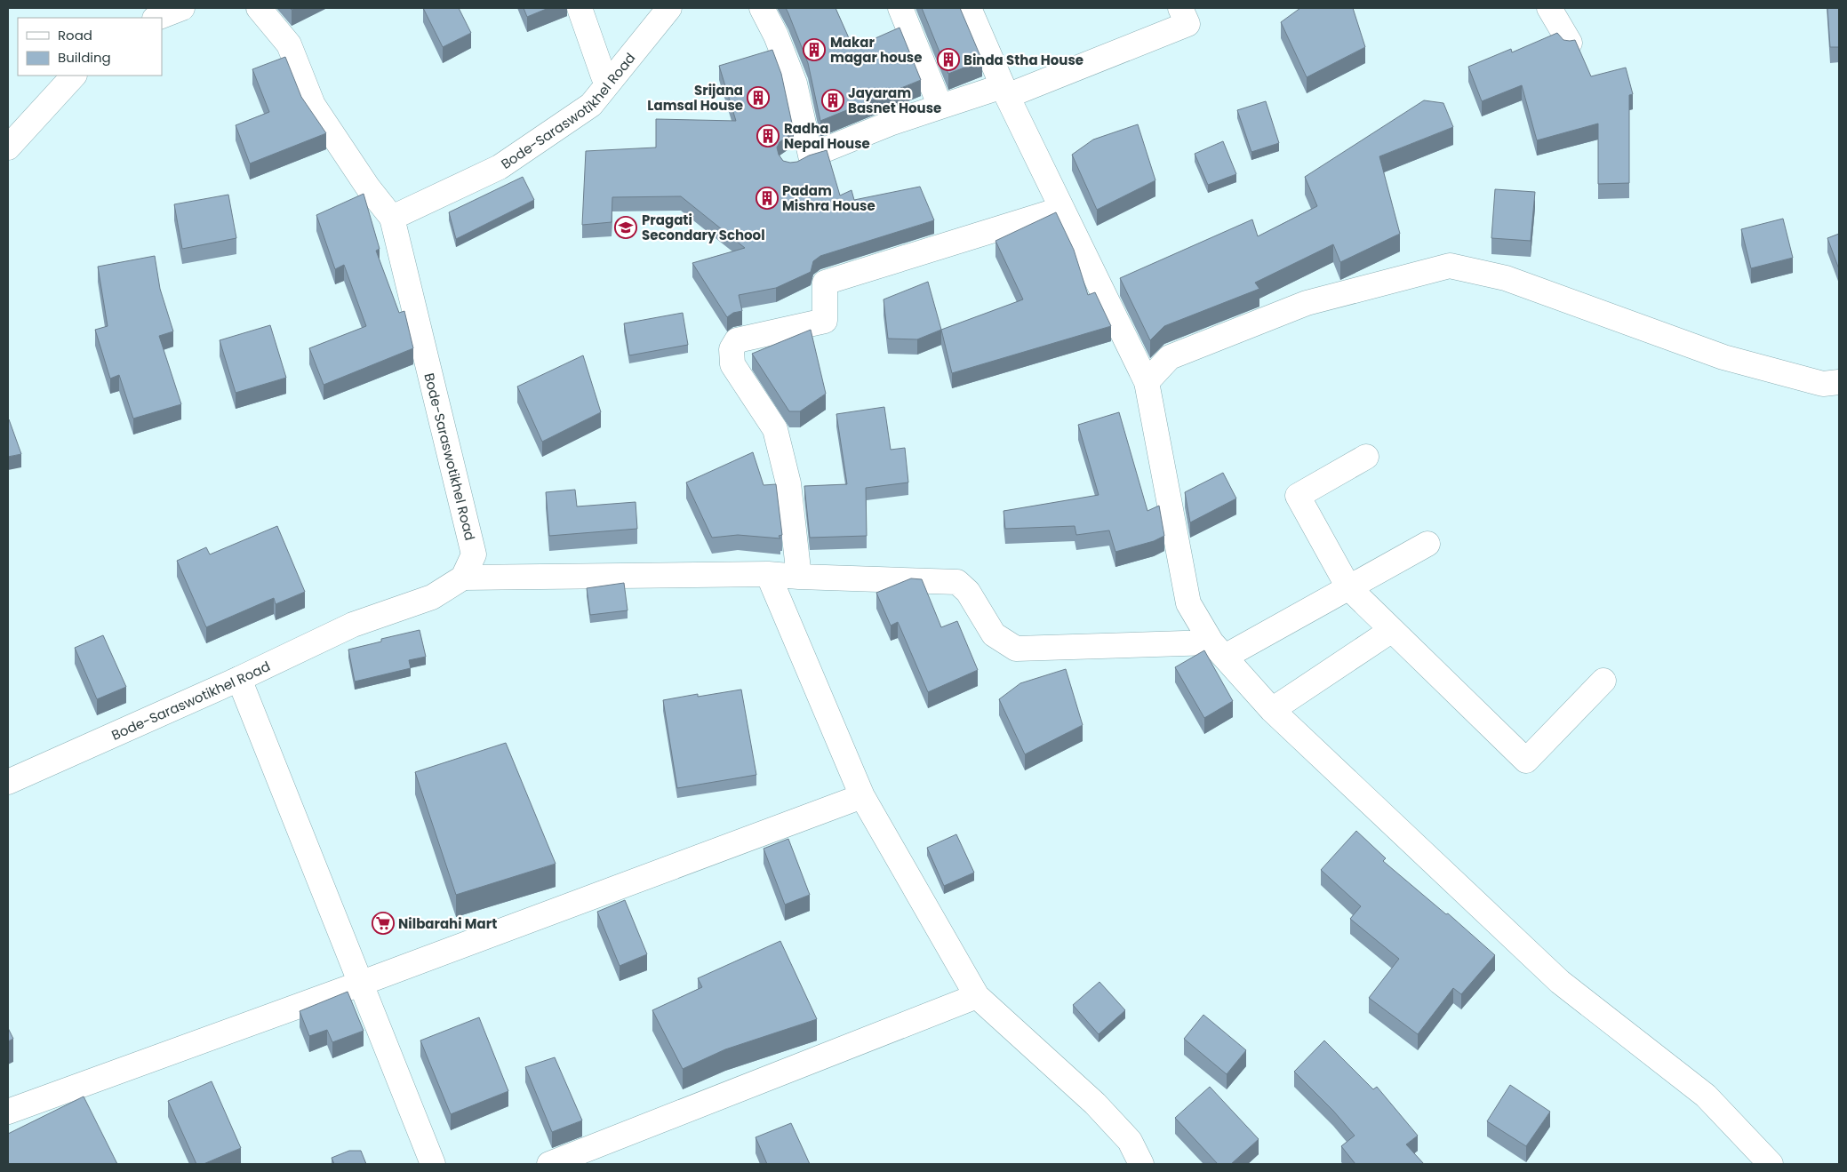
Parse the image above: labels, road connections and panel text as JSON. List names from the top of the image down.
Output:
{
  "streets": {
    "street": ["Bode-Saraswotikhel Road"]
  },
  "places": {
    "building": [
      "Makar magar house",
      "Binda Stha House",
      "Srijana Lamsal House",
      "Jayaram Basnet House",
      "Radha Nepal House",
      "Padam Mishra House"
    ],
    "school or university": ["Pragati Secondary School"],
    "supermarket": ["Nilbarahi Mart"]
  },
  "legend": ["Road", "Building"]
}
